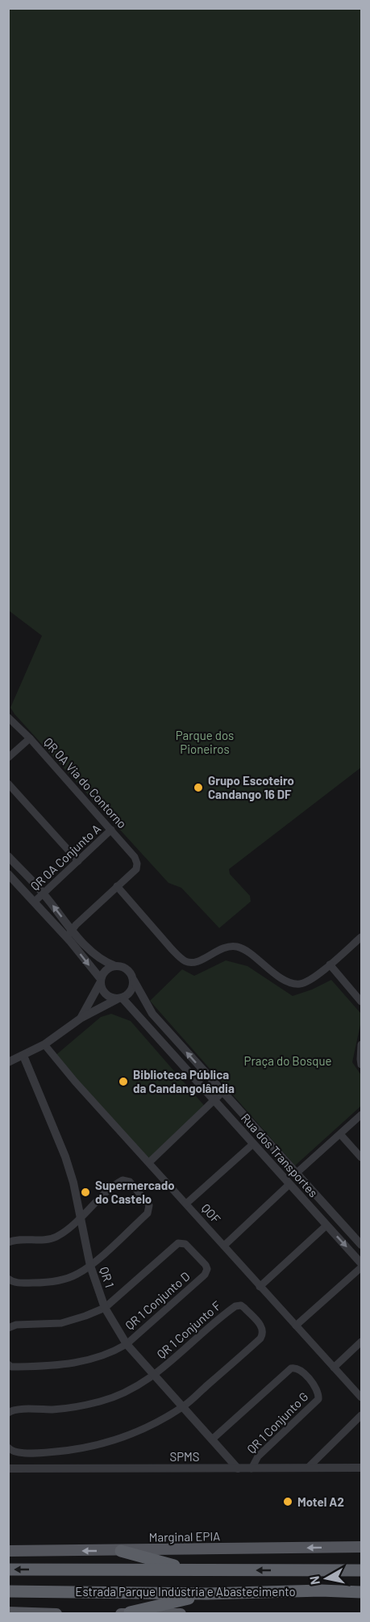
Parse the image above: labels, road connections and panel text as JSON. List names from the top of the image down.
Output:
{
  "streets": {
    "highway": ["Estrada Parque Indústria e Abastecimento"],
    "main road": ["Marginal EPIA"],
    "street": [
      "QR 0A Via do Contorno",
      "QR 0A Conjunto A",
      "Rua dos Transportes",
      "QOF",
      "QR 1",
      "QR 1 Conjunto D",
      "QR 1 Conjunto F",
      "QR 1 Conjunto G",
      "SPMS"
    ]
  },
  "crossings": [
    ["QR 0A Via do Contorno", "QR 0A Conjunto A"],
    ["QR 1", "QR 1 Conjunto D"],
    ["QR 1", "QR 1 Conjunto F"],
    ["QR 1", "QR 1 Conjunto G"],
    ["QR 1", "SPMS"],
    ["QR 1 Conjunto G", "SPMS"]
  ],
  "one_way": ["Marginal EPIA"],
  "parks": ["Parque dos Pioneiros", "Praça do Bosque"],
  "places": [
    "Grupo Escoteiro Candango 16 DF",
    "Biblioteca Pública da Candangolândia",
    "Supermercado do Castelo",
    "Motel A2"
  ],
  "north": "left"
}
